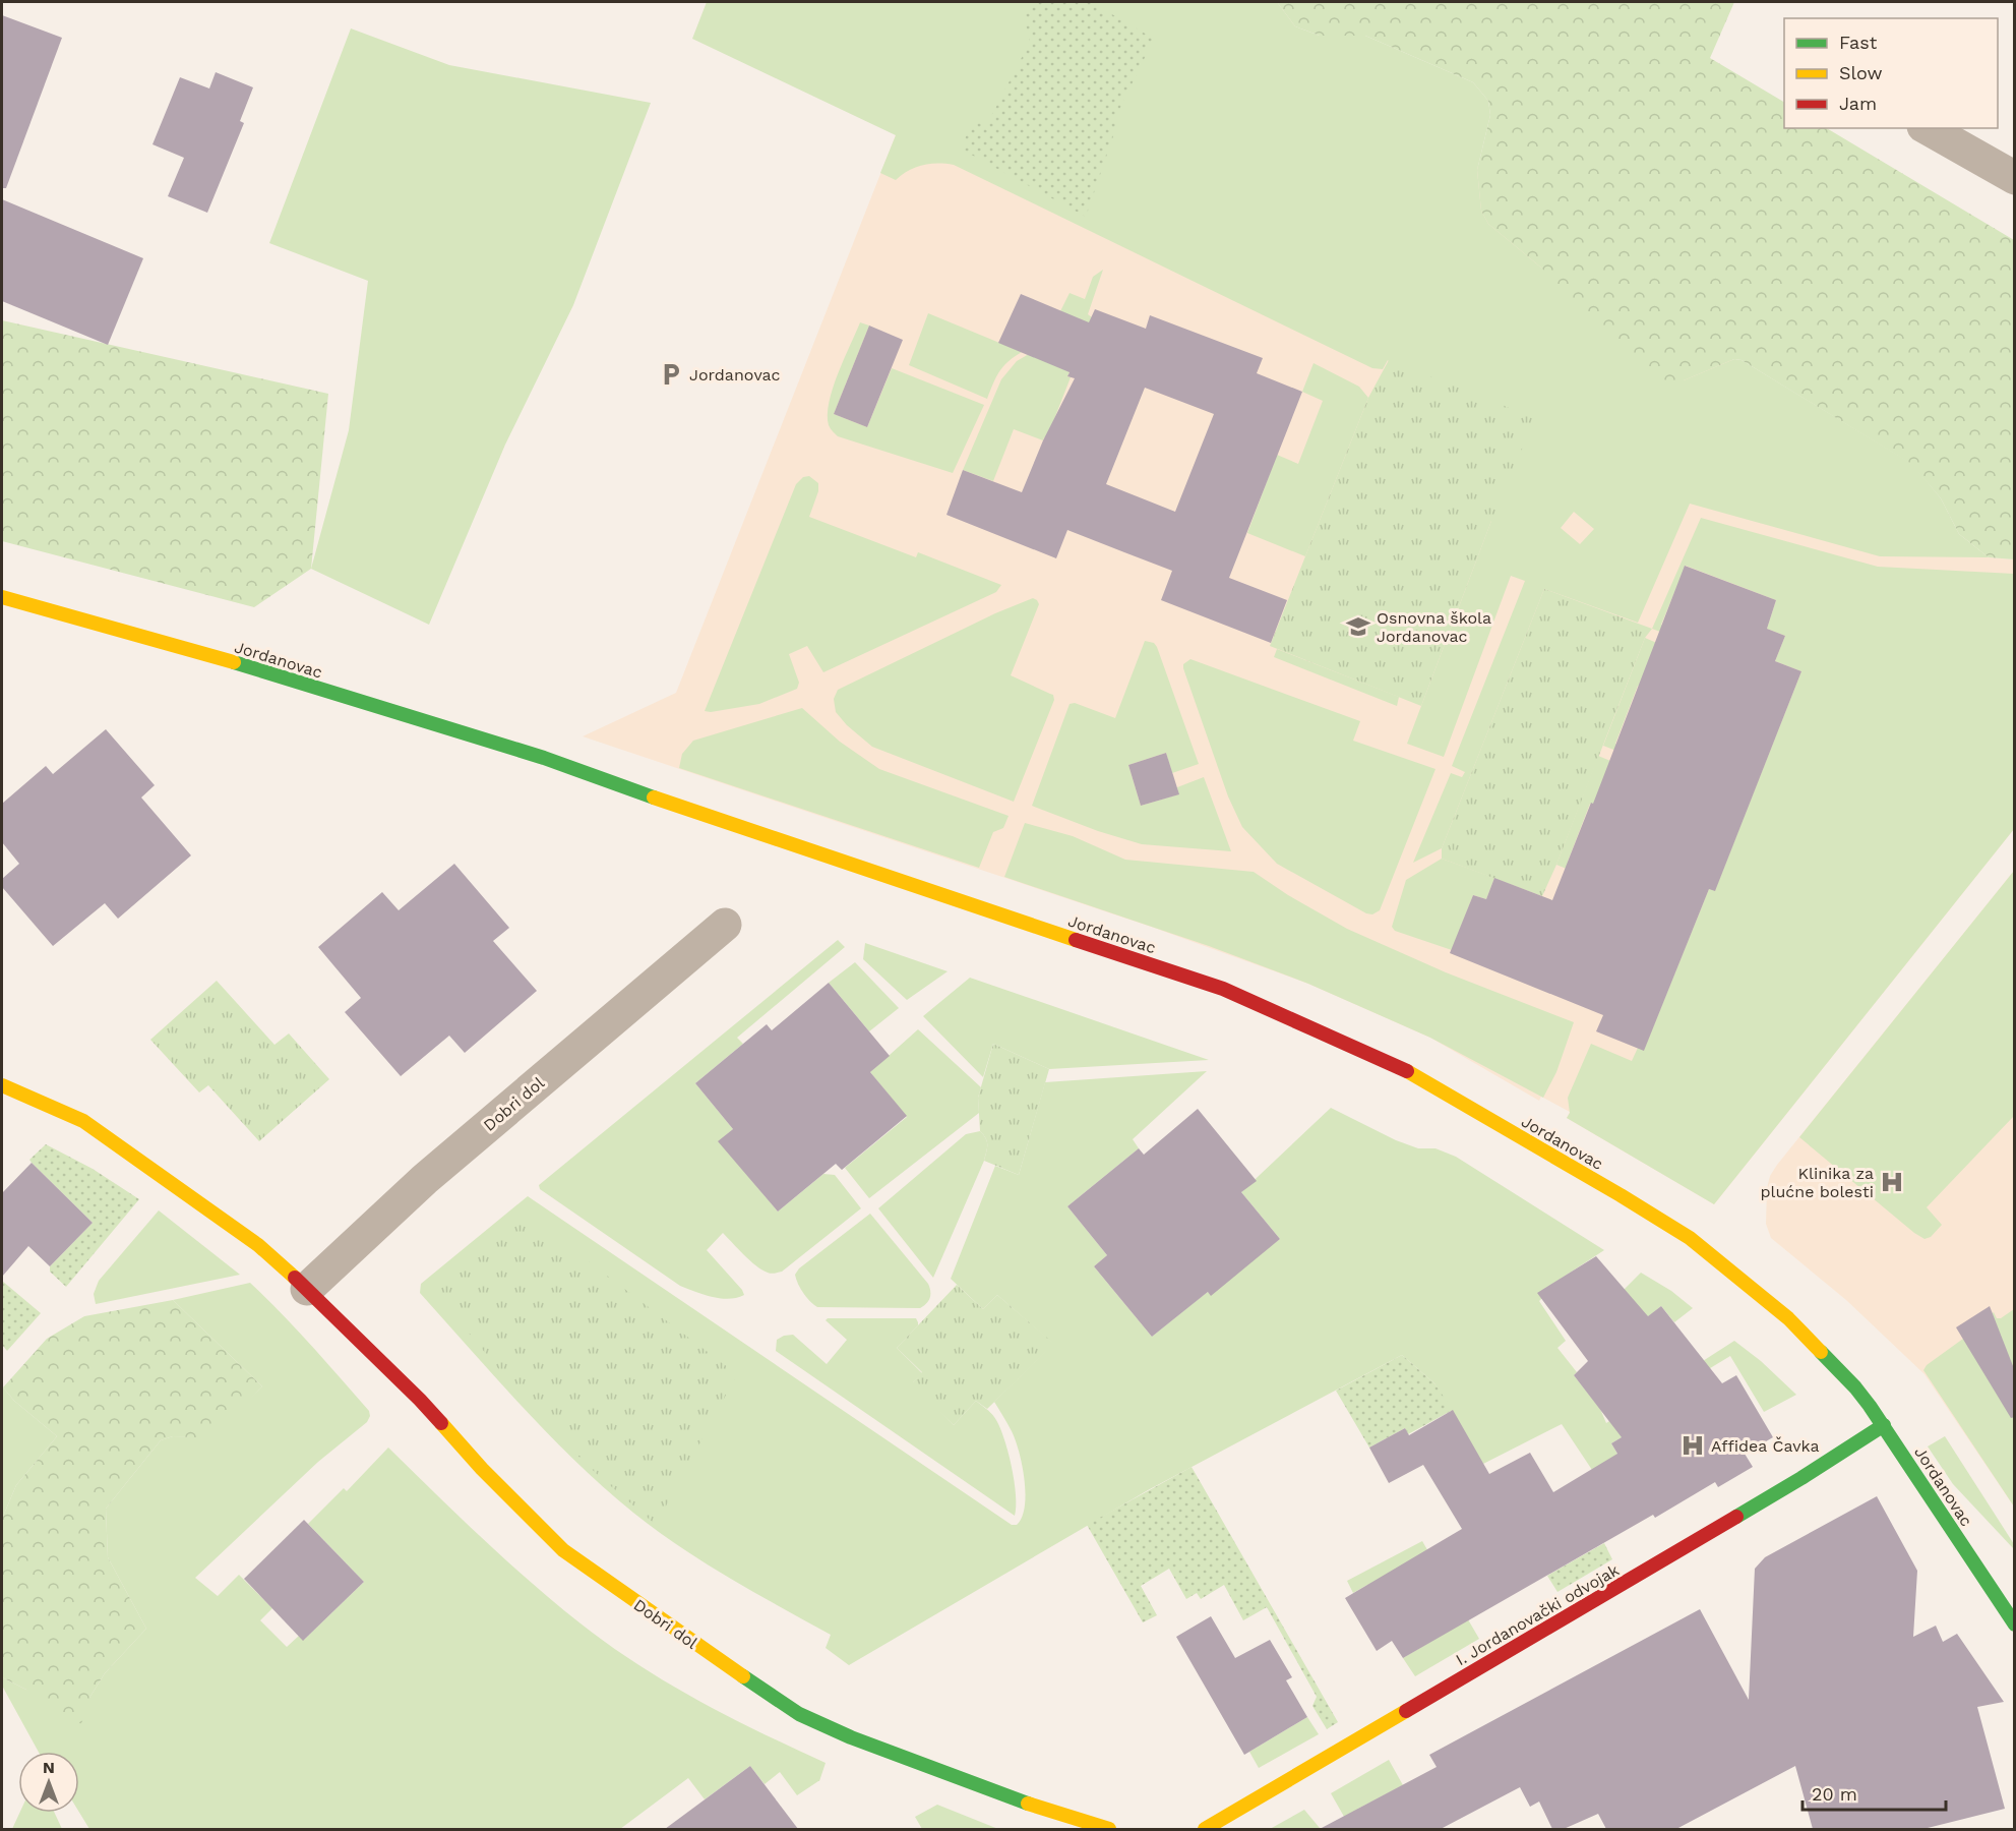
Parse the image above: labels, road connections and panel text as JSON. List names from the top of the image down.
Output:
{
  "streets": {
    "main road": ["Jordanovac", "Dobri dol", "I. Jordanovački odvojak"]
  },
  "crossings": [
    ["Jordanovac", "I. Jordanovački odvojak"]
  ],
  "places": {
    "parking": ["Jordanovac"],
    "school or university": ["Osnovna škola Jordanovac"],
    "hospital": ["Klinika za plućne bolesti", "Affidea Čavka"]
  },
  "legend": ["Fast", "Slow", "Jam"],
  "scale_bar": "20 m",
  "north": "top"
}
